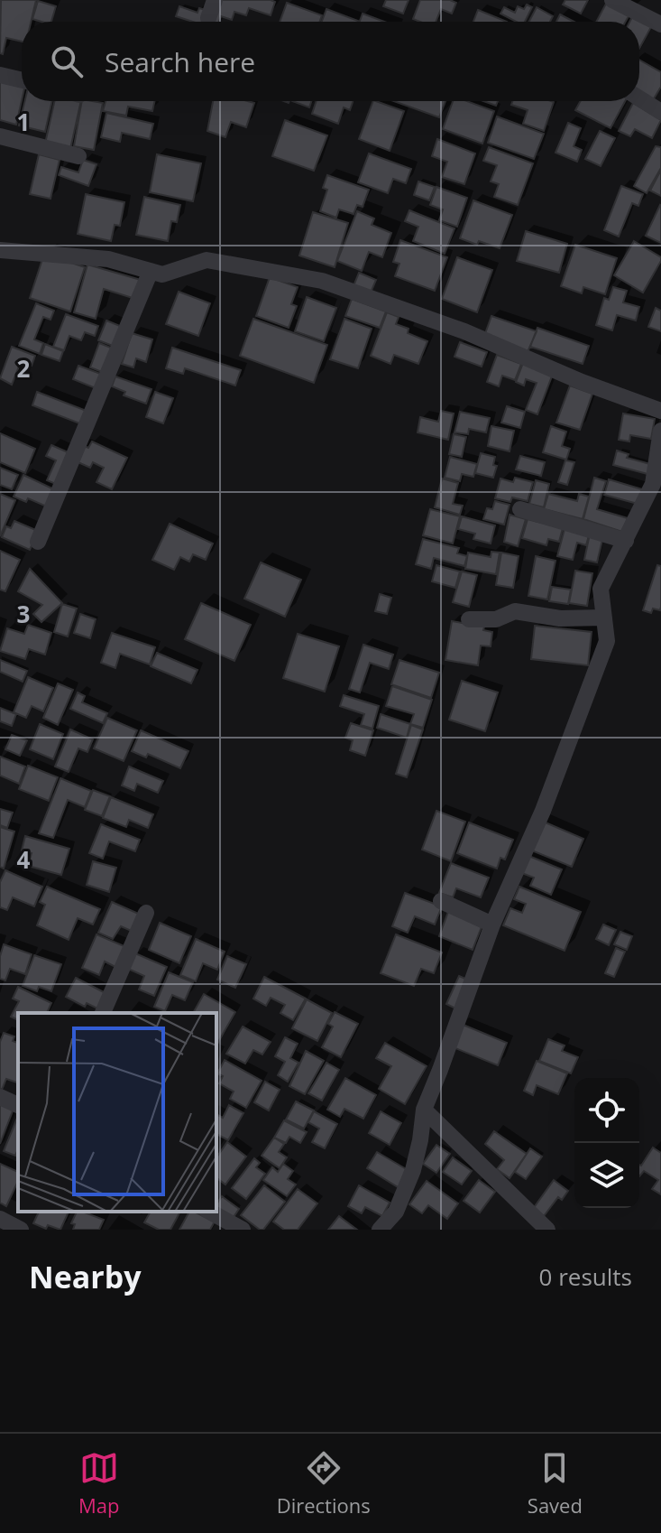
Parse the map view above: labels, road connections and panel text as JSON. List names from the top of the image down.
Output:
{
  "page": {
    "search": "Search here",
    "heading": ["Nearby", "0 results"],
    "nav": ["Map", "Directions", "Saved"]
  },
  "grid": {
    "rows": [
      "1",
      "2",
      "3",
      "4"
    ]
  }
}
